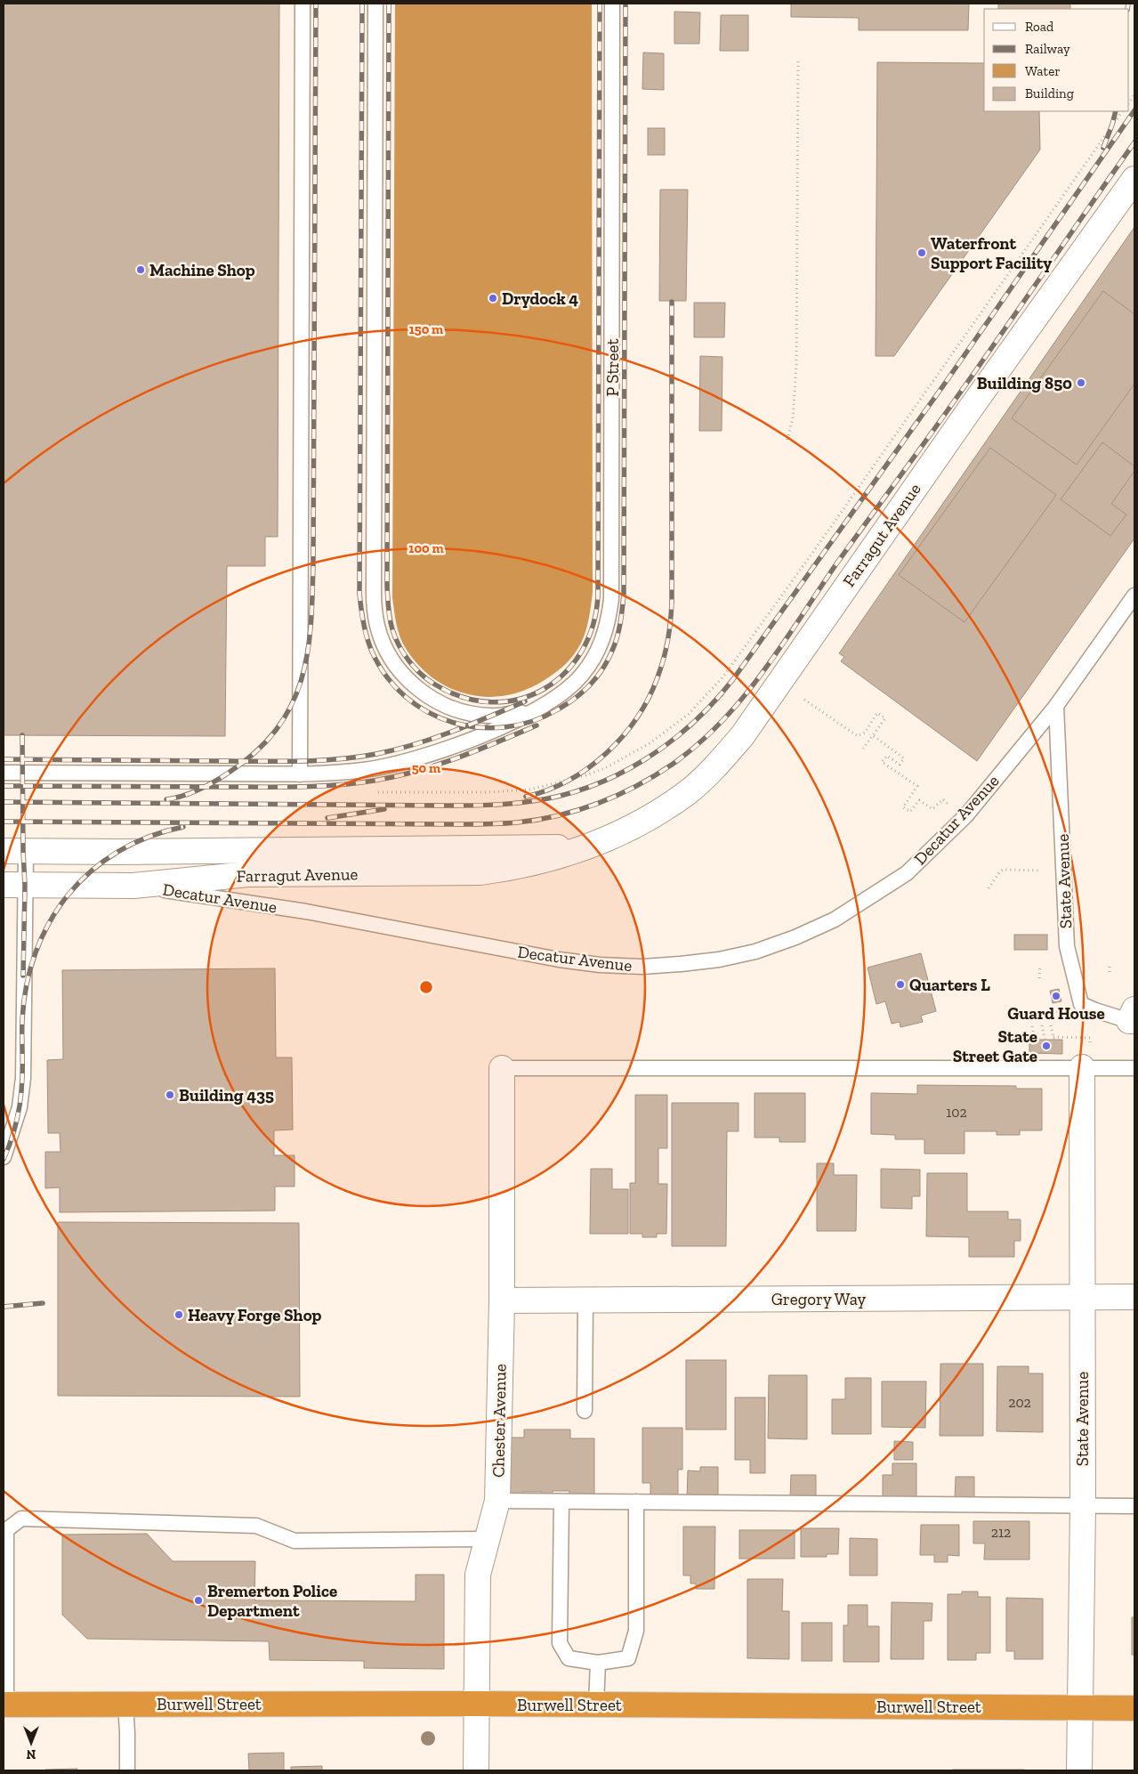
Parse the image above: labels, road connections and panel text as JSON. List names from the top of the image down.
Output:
{
  "streets": {
    "highway": ["Burwell Street"],
    "street": [
      "Farragut Avenue",
      "State Avenue",
      "Gregory Way",
      "Chester Avenue"
    ],
    "lane": ["P Street", "Decatur Avenue"]
  },
  "crossings": [
    ["Farragut Avenue", "Decatur Avenue"],
    ["Decatur Avenue", "State Avenue"],
    ["State Avenue", "Gregory Way"],
    ["State Avenue", "Burwell Street"],
    ["Gregory Way", "Chester Avenue"],
    ["Chester Avenue", "Burwell Street"]
  ],
  "places": [
    "Waterfront Support Facility",
    "Machine Shop",
    "Drydock 4",
    "Building 850",
    "Quarters L",
    "Guard House",
    "State Street Gate",
    "Building 435",
    "Heavy Forge Shop",
    "Bremerton Police Department"
  ],
  "house_numbers": ["102", "202", "212"],
  "legend": [
    "Road",
    "Railway",
    "Water",
    "Building"
  ],
  "north": "bottom",
  "rings": ["150 m", "100 m", "50 m"]
}
